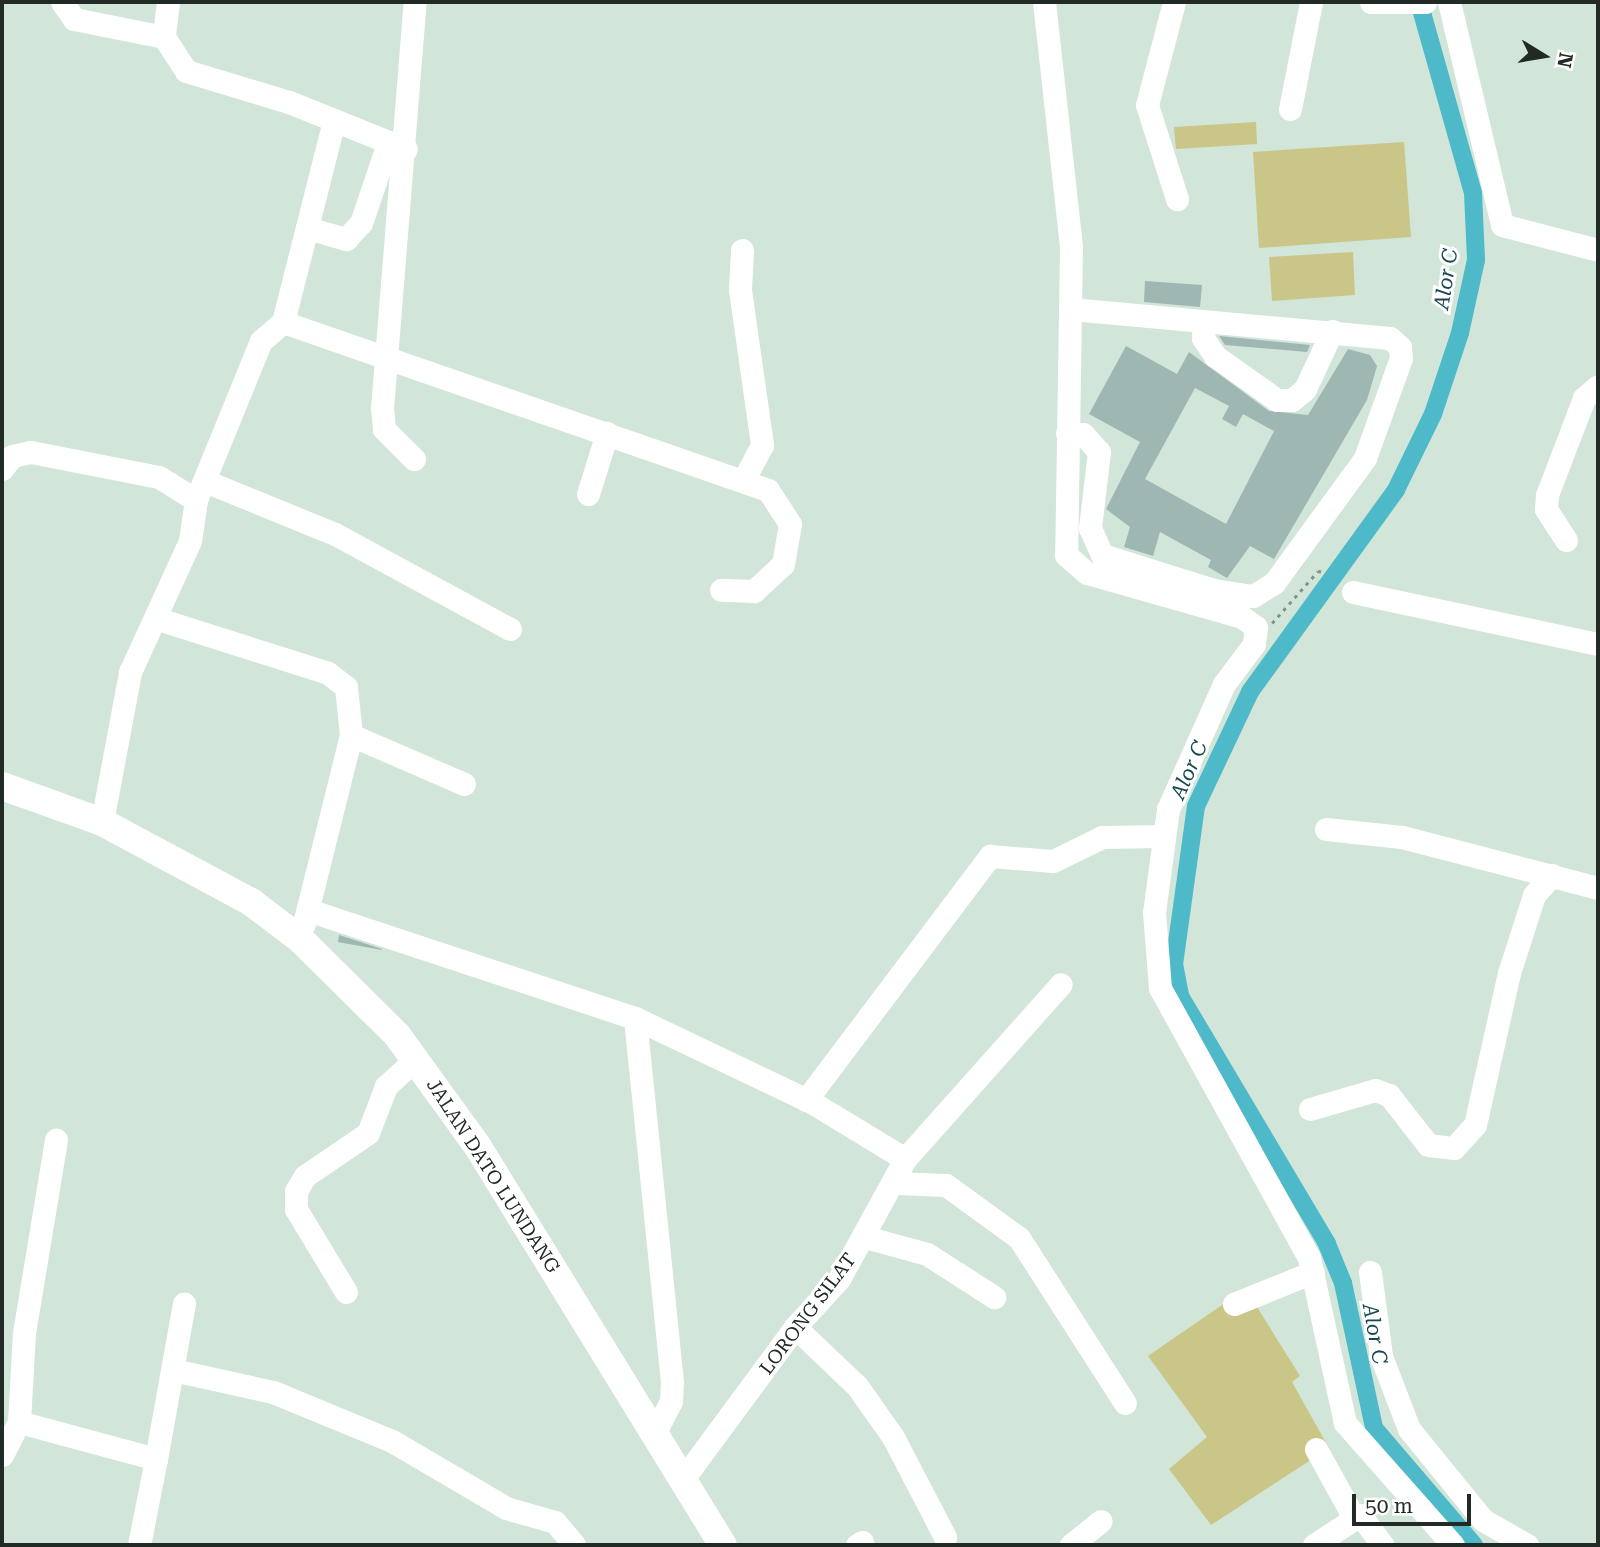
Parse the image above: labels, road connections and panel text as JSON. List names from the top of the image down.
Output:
{
  "streets": {
    "main road": ["JALAN DATO LUNDANG"],
    "street": ["LORONG SILAT"]
  },
  "crossings": [
    ["JALAN DATO LUNDANG", "LORONG SILAT"]
  ],
  "water": ["Alor C"],
  "scale_bar": "50 m",
  "north": "right"
}
